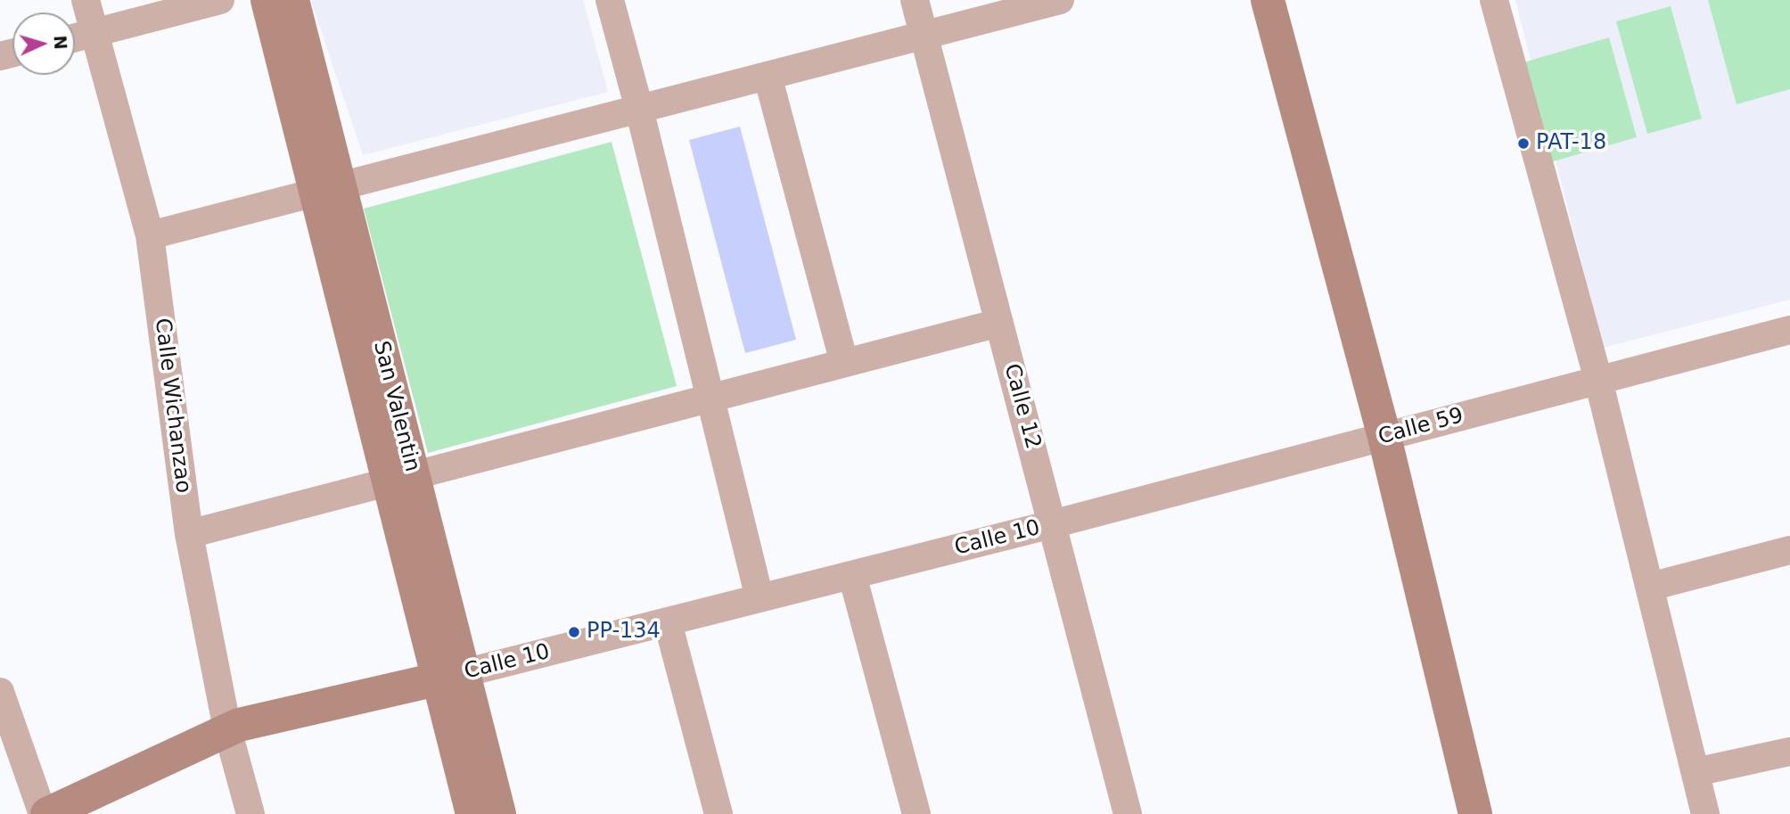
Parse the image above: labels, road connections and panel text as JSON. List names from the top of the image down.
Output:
{
  "streets": {
    "street": [
      "Calle Wichanzao",
      "San Valentin",
      "Calle 12",
      "Calle 59",
      "Calle 10"
    ]
  },
  "crossings": [
    ["Calle Wichanzao", "Calle 10"],
    ["San Valentin", "Calle 10"],
    ["Calle 12", "Calle 59"],
    ["Calle 12", "Calle 10"],
    ["Calle 59", "Calle 10"]
  ],
  "places": ["PAT-18", "PP-134"],
  "north": "right"
}
